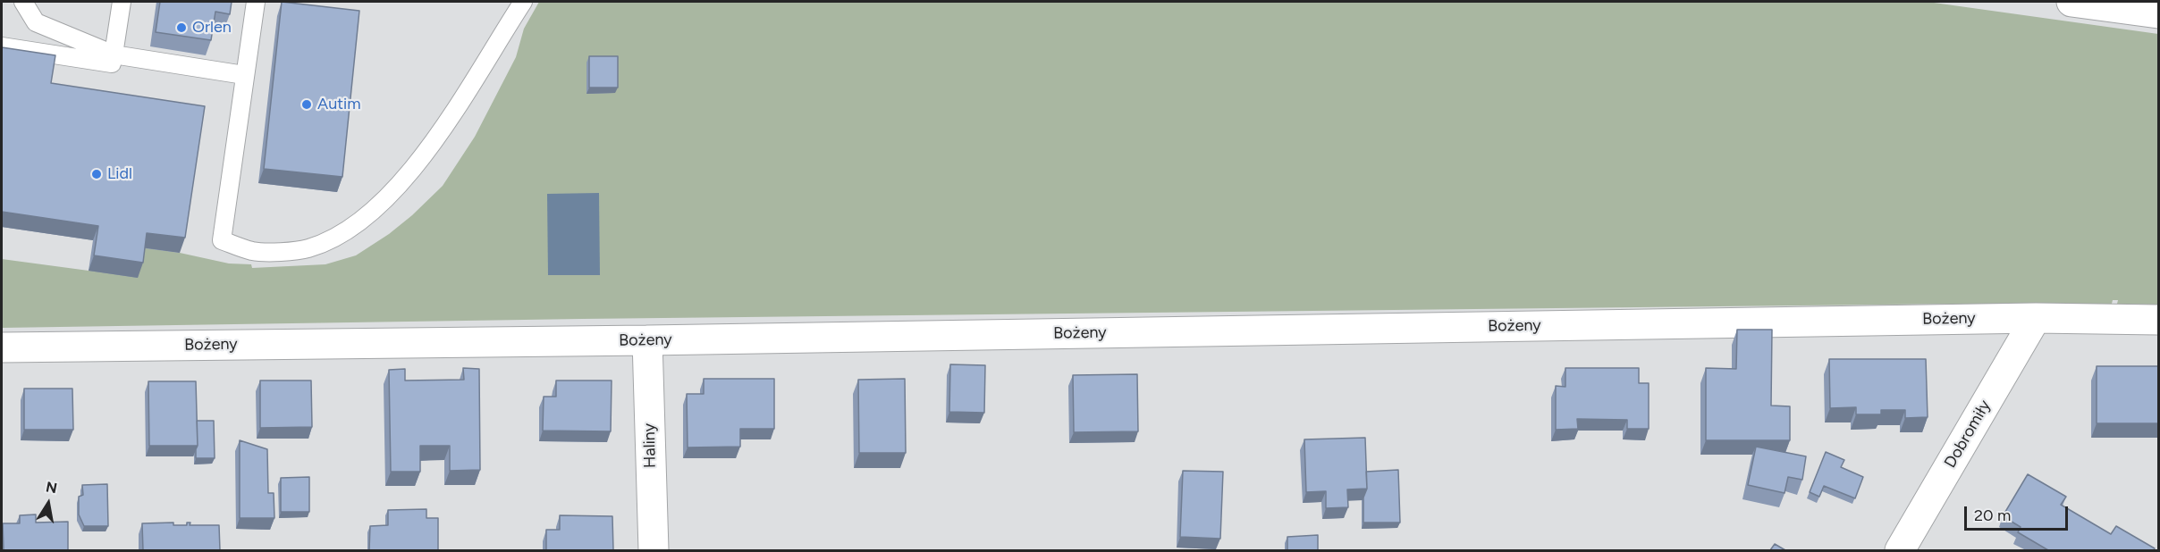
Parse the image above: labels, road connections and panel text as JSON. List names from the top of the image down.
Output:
{
  "streets": {
    "street": ["Bożeny", "Dobromiły", "Haliny"]
  },
  "crossings": [
    ["Bożeny", "Dobromiły"],
    ["Bożeny", "Haliny"]
  ],
  "places": ["Orlen", "Autim", "Lidl"],
  "scale_bar": "20 m",
  "north": "top"
}
